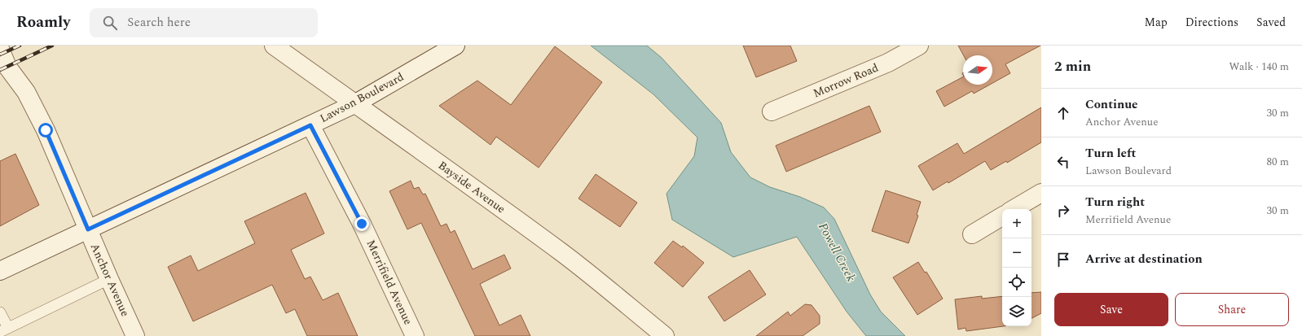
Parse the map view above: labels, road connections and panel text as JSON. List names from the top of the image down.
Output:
{
  "streets": {
    "street": [
      "Morrow Road",
      "Lawson Boulevard",
      "Bayside Avenue",
      "Anchor Avenue",
      "Merrifield Avenue"
    ]
  },
  "crossings": [
    ["Lawson Boulevard", "Bayside Avenue"],
    ["Lawson Boulevard", "Anchor Avenue"],
    ["Lawson Boulevard", "Merrifield Avenue"]
  ],
  "water": ["Powell Creek"],
  "north": "right",
  "page": {
    "header": "Roamly",
    "search": "Search here",
    "nav": ["Map", "Directions", "Saved"],
    "heading": ["2 min", "Walk · 140 m"],
    "list": [
      ["Continue", "Anchor Avenue", "30 m"],
      ["Turn left", "Lawson Boulevard", "80 m"],
      ["Turn right", "Merrifield Avenue", "30 m"],
      "Arrive at destination"
    ],
    "map_buttons": ["+", "−"],
    "buttons": ["Save", "Share"]
  }
}
